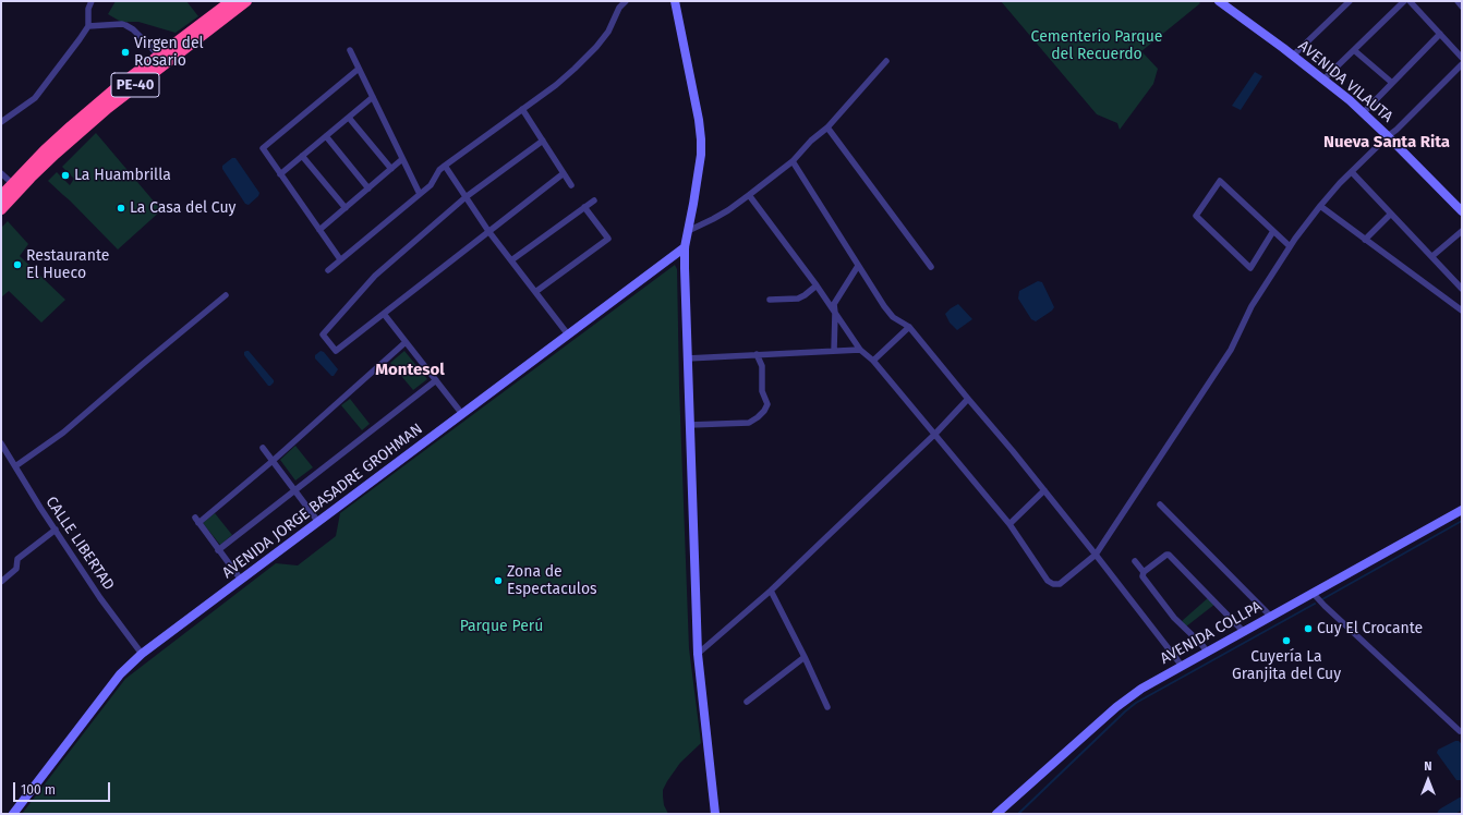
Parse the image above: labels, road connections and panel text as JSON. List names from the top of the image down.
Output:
{
  "streets": {
    "highway": ["PE-40"],
    "main road": ["AVENIDA VILAUTA", "AVENIDA JORGE BASADRE GROHMAN", "AVENIDA COLLPA"],
    "street": ["CALLE LIBERTAD"]
  },
  "crossings": [
    ["AVENIDA JORGE BASADRE GROHMAN", "CALLE LIBERTAD"]
  ],
  "districts": ["Nueva Santa Rita", "Montesol"],
  "parks": ["Cementerio Parque del Recuerdo", "Parque Perú"],
  "places": [
    "Virgen del Rosario",
    "La Huambrilla",
    "La Casa del Cuy",
    "Restaurante El Hueco",
    "Zona de Espectaculos",
    "Cuy El Crocante",
    "Cuyería La Granjita del Cuy"
  ],
  "scale_bar": "100 m",
  "north": "top"
}
